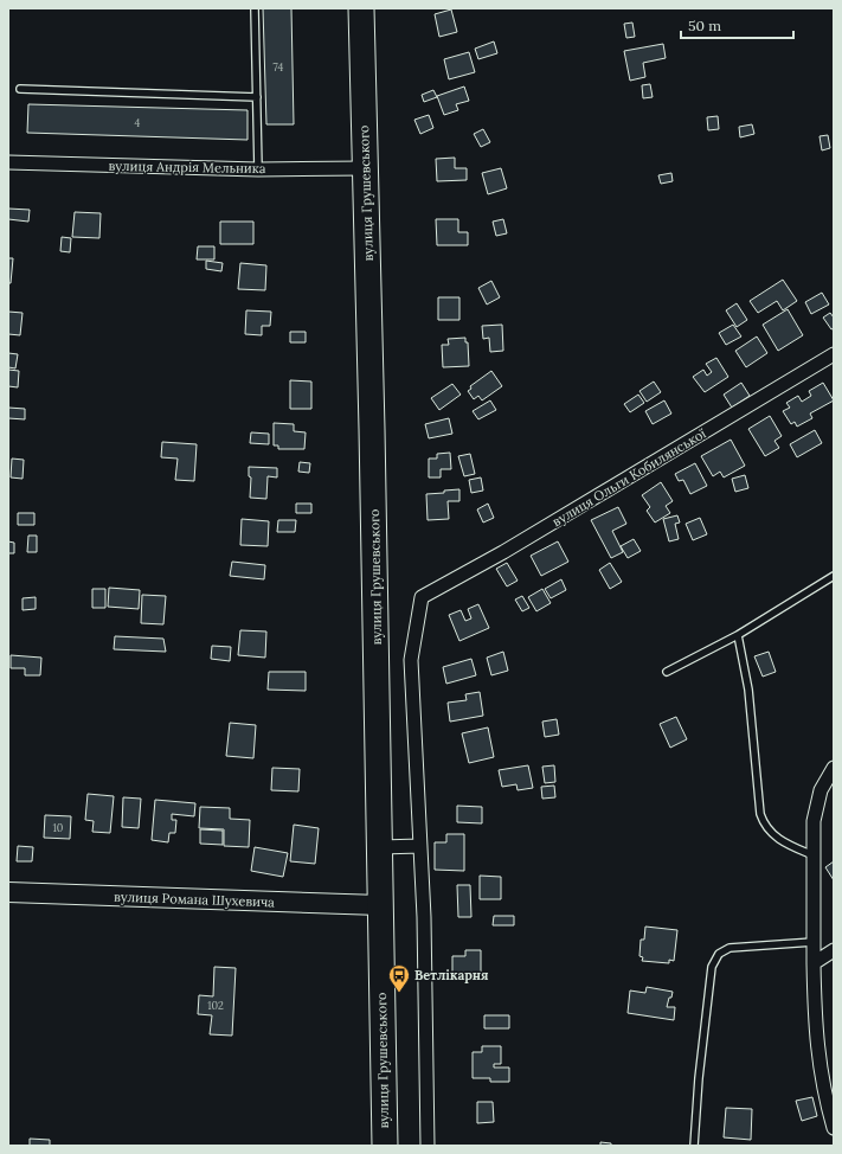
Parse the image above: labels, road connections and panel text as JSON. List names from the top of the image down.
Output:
{
  "streets": {
    "highway": ["вулиця Грушевського"],
    "street": ["вулиця Андрія Мельника", "вулиця Ольги Кобилянської", "вулиця Романа Шухевича"]
  },
  "crossings": [
    ["вулиця Андрія Мельника", "вулиця Грушевського"],
    ["вулиця Грушевського", "вулиця Романа Шухевича"]
  ],
  "places": {
    "bus stop": ["Ветлікарня"]
  },
  "house_numbers": [
    "74",
    "4",
    "10",
    "102"
  ],
  "scale_bar": "50 m"
}
